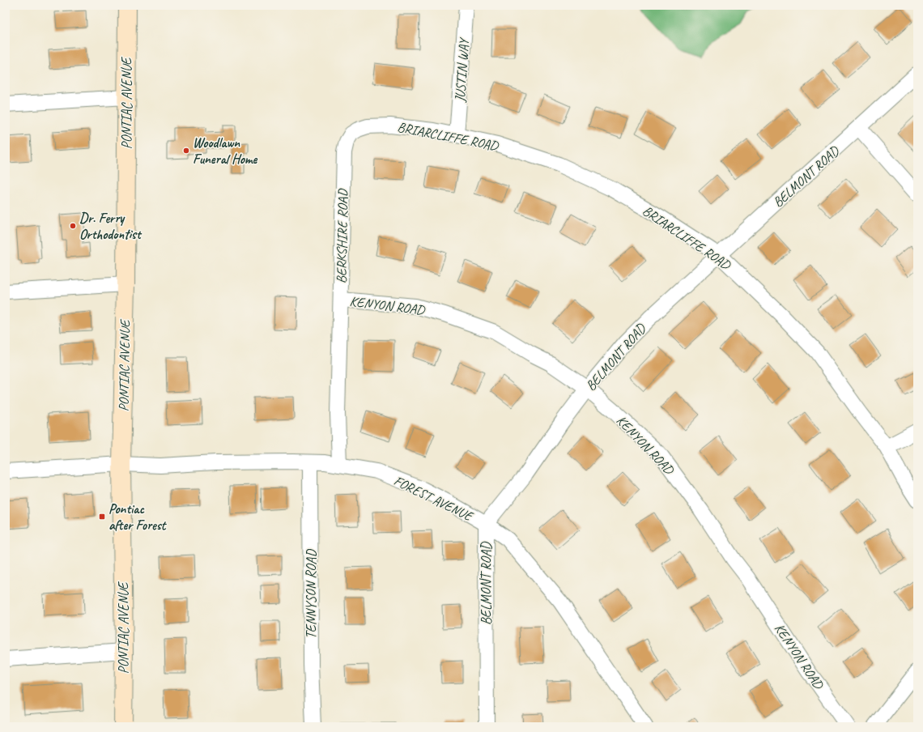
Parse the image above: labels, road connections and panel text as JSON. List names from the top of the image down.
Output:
{
  "streets": {
    "main road": ["PONTIAC AVENUE"],
    "street": [
      "JUSTIN WAY",
      "BRIARCLIFFE ROAD",
      "BELMONT ROAD",
      "BERKSHIRE ROAD",
      "KENYON ROAD",
      "FOREST AVENUE",
      "TENNYSON ROAD"
    ]
  },
  "crossings": [
    ["JUSTIN WAY", "BRIARCLIFFE ROAD"],
    ["PONTIAC AVENUE", "FOREST AVENUE"],
    ["BRIARCLIFFE ROAD", "BELMONT ROAD"],
    ["BRIARCLIFFE ROAD", "BERKSHIRE ROAD"],
    ["BELMONT ROAD", "KENYON ROAD"],
    ["BELMONT ROAD", "FOREST AVENUE"],
    ["BERKSHIRE ROAD", "KENYON ROAD"],
    ["BERKSHIRE ROAD", "FOREST AVENUE"],
    ["FOREST AVENUE", "TENNYSON ROAD"]
  ],
  "places": {
    "other": ["Woodlawn Funeral Home", "Dr. Ferry Orthodontist"],
    "transit": ["Pontiac after Forest"]
  }
}
